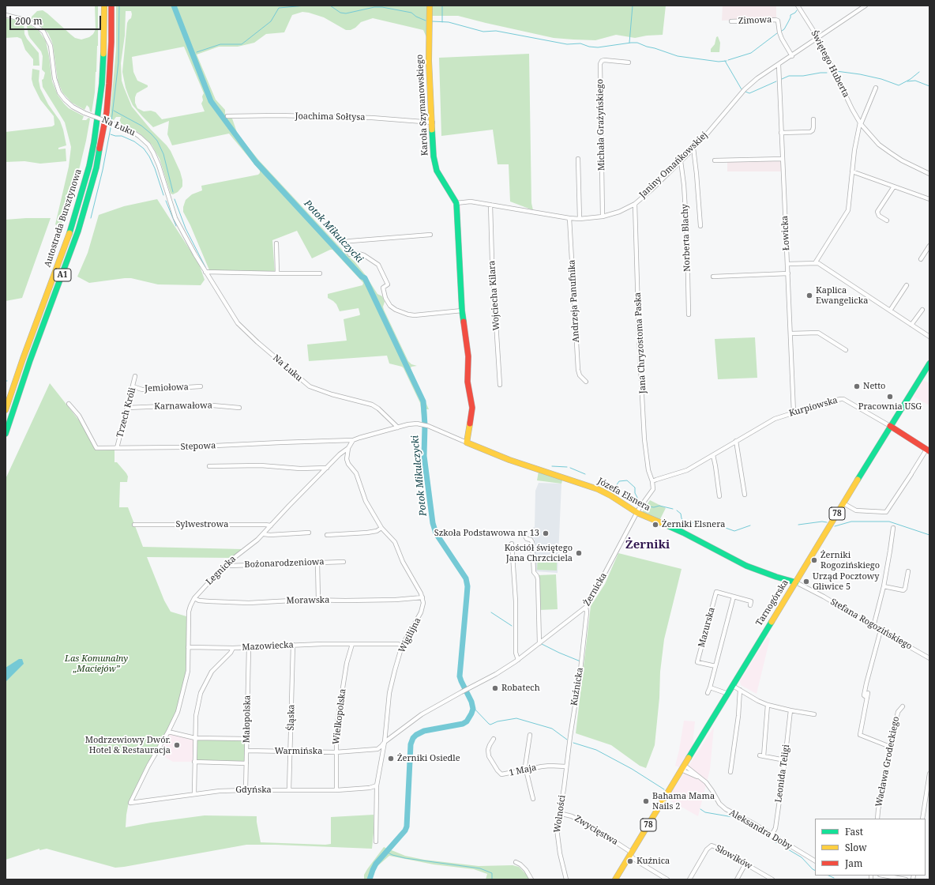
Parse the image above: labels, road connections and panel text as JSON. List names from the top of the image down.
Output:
{
  "streets": {
    "main road": [
      "Karola Szymanowskiego",
      "Autostrada Bursztynowa",
      "A1",
      "Józefa Elsnera",
      "78",
      "Tarnogórska"
    ],
    "street": [
      "Zimowa",
      "Świętego Huberta",
      "Joachima Sołtysa",
      "Michała Grażyńskiego",
      "Na Łuku",
      "Janiny Omańkowskiej",
      "Łowicka",
      "Norberta Blachy",
      "Wojciecha Kilara",
      "Andrzeja Panufnika",
      "Jana Chryzostoma Paska",
      "Jemiołowa",
      "Karnawałowa",
      "Kurpiowska",
      "Trzech Króli",
      "Stepowa",
      "Sylwestrowa",
      "Bożonarodzeniowa",
      "Legnicka",
      "Żernicka",
      "Morawska",
      "Stefana Rogozińskiego",
      "Mazurska",
      "Wigilijna",
      "Mazowiecka",
      "Kuźnicka",
      "Wielkopolska",
      "Śląska",
      "Małopolska",
      "Warmińska",
      "Wacława Grodeckiego",
      "1 Maja",
      "Leonida Teligi",
      "Gdyńska",
      "Wolności",
      "Aleksandra Doby",
      "Zwycięstwa",
      "Słowików"
    ]
  },
  "crossings": [
    ["Zimowa", "Janiny Omańkowskiej"],
    ["Świętego Huberta", "Janiny Omańkowskiej"],
    ["Karola Szymanowskiego", "Joachima Sołtysa"],
    ["Karola Szymanowskiego", "Janiny Omańkowskiej"],
    ["Karola Szymanowskiego", "Józefa Elsnera"],
    ["Michała Grażyńskiego", "Janiny Omańkowskiej"],
    ["Na Łuku", "Józefa Elsnera"],
    ["Janiny Omańkowskiej", "Łowicka"],
    ["Janiny Omańkowskiej", "Norberta Blachy"],
    ["Janiny Omańkowskiej", "Wojciecha Kilara"],
    ["Janiny Omańkowskiej", "Andrzeja Panufnika"],
    ["Janiny Omańkowskiej", "Jana Chryzostoma Paska"],
    ["Łowicka", "Kurpiowska"],
    ["Jana Chryzostoma Paska", "Kurpiowska"],
    ["Jemiołowa", "Trzech Króli"],
    ["Karnawałowa", "Trzech Króli"],
    ["Kurpiowska", "Tarnogórska"],
    ["Trzech Króli", "Stepowa"],
    ["Stepowa", "Legnicka"],
    ["Józefa Elsnera", "Żernicka"],
    ["Józefa Elsnera", "Tarnogórska"],
    ["Józefa Elsnera", "Stefana Rogozińskiego"],
    ["78", "Tarnogórska"],
    ["78", "Zwycięstwa"],
    ["Sylwestrowa", "Legnicka"],
    ["Bożonarodzeniowa", "Legnicka"],
    ["Legnicka", "Morawska"],
    ["Legnicka", "Gdyńska"],
    ["Żernicka", "Wigilijna"],
    ["Żernicka", "Kuźnicka"],
    ["Żernicka", "Warmińska"],
    ["Morawska", "Wigilijna"],
    ["Tarnogórska", "Stefana Rogozińskiego"],
    ["Tarnogórska", "Aleksandra Doby"],
    ["Tarnogórska", "Zwycięstwa"],
    ["Wigilijna", "Mazowiecka"],
    ["Wigilijna", "Warmińska"],
    ["Wigilijna", "Gdyńska"],
    ["Mazowiecka", "Wielkopolska"],
    ["Mazowiecka", "Śląska"],
    ["Mazowiecka", "Małopolska"],
    ["Mazowiecka", "Gdyńska"],
    ["Kuźnicka", "1 Maja"],
    ["Kuźnicka", "Wolności"],
    ["Wielkopolska", "Warmińska"],
    ["Wielkopolska", "Gdyńska"],
    ["Śląska", "Warmińska"],
    ["Śląska", "Gdyńska"],
    ["Małopolska", "Warmińska"],
    ["Małopolska", "Gdyńska"],
    ["1 Maja", "Wolności"],
    ["Leonida Teligi", "Aleksandra Doby"],
    ["Wolności", "Zwycięstwa"]
  ],
  "districts": ["Żerniki"],
  "water": ["Potok Mikulczycki"],
  "parks": ["Las Komunalny „Maciejów”"],
  "places": [
    "Kaplica Ewangelicka",
    "Netto",
    "Pracownia USG",
    "Żerniki Elsnera",
    "Szkoła Podstawowa nr 13",
    "Kościół świętego Jana Chrzciciela",
    "Żerniki Rogozińskiego",
    "Urząd Pocztowy Gliwice 5",
    "Robatech",
    "Modrzewiowy Dwór. Hotel & Restauracja",
    "Żerniki Osiedle",
    "Bahama Mama Nails 2",
    "Kuźnica"
  ],
  "legend": ["Fast", "Slow", "Jam"],
  "scale_bar": "200 m"
}
